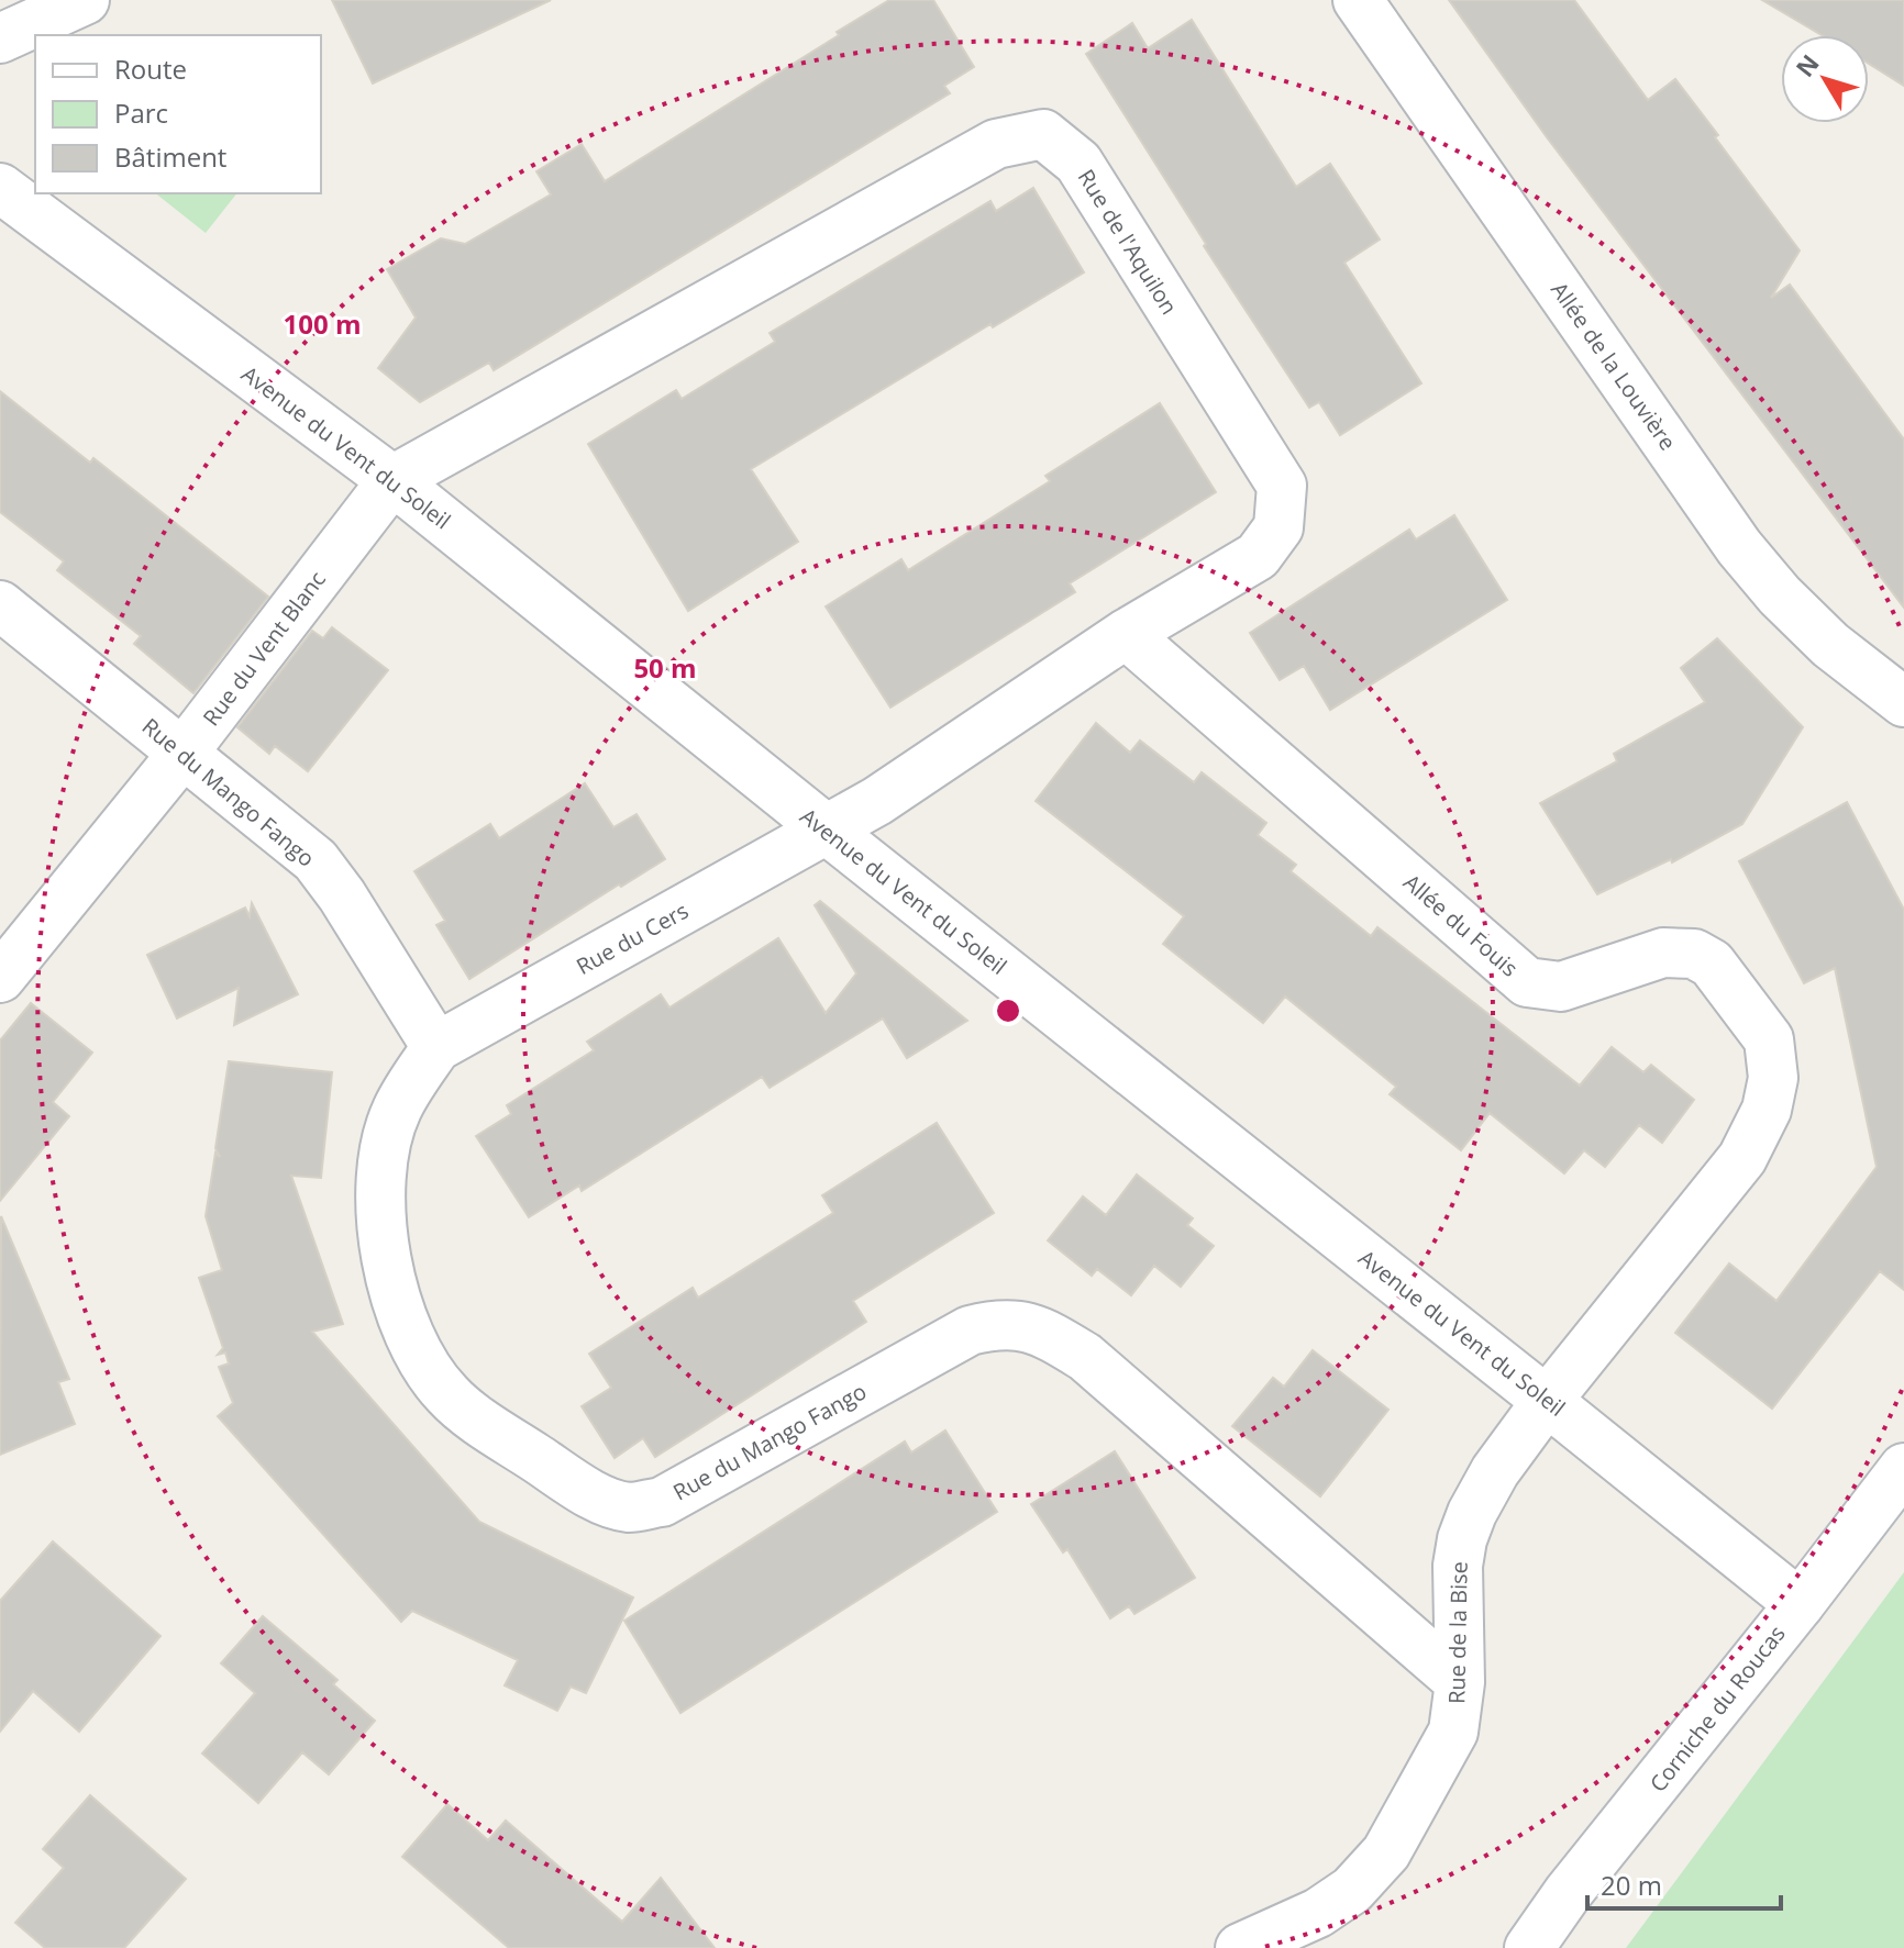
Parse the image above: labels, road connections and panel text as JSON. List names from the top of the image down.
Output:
{
  "streets": {
    "street": [
      "Rue de l'Aquilon",
      "Allée de la Louvière",
      "Avenue du Vent du Soleil",
      "Rue du Vent Blanc",
      "Rue du Mango Fango",
      "Allée du Fouis",
      "Rue du Cers",
      "Rue de la Bise",
      "Corniche du Roucas"
    ]
  },
  "crossings": [
    ["Rue de l'Aquilon", "Avenue du Vent du Soleil"],
    ["Rue de l'Aquilon", "Rue du Vent Blanc"],
    ["Rue de l'Aquilon", "Allée du Fouis"],
    ["Rue de l'Aquilon", "Rue du Cers"],
    ["Avenue du Vent du Soleil", "Rue du Vent Blanc"],
    ["Avenue du Vent du Soleil", "Allée du Fouis"],
    ["Avenue du Vent du Soleil", "Rue du Cers"],
    ["Avenue du Vent du Soleil", "Rue de la Bise"],
    ["Avenue du Vent du Soleil", "Corniche du Roucas"],
    ["Rue du Vent Blanc", "Rue du Mango Fango"],
    ["Rue du Mango Fango", "Rue du Cers"],
    ["Rue du Mango Fango", "Rue de la Bise"],
    ["Allée du Fouis", "Rue de la Bise"]
  ],
  "legend": ["Route", "Parc", "Bâtiment"],
  "scale_bar": "20 m",
  "north": "top left",
  "rings": ["100 m", "50 m"]
}
